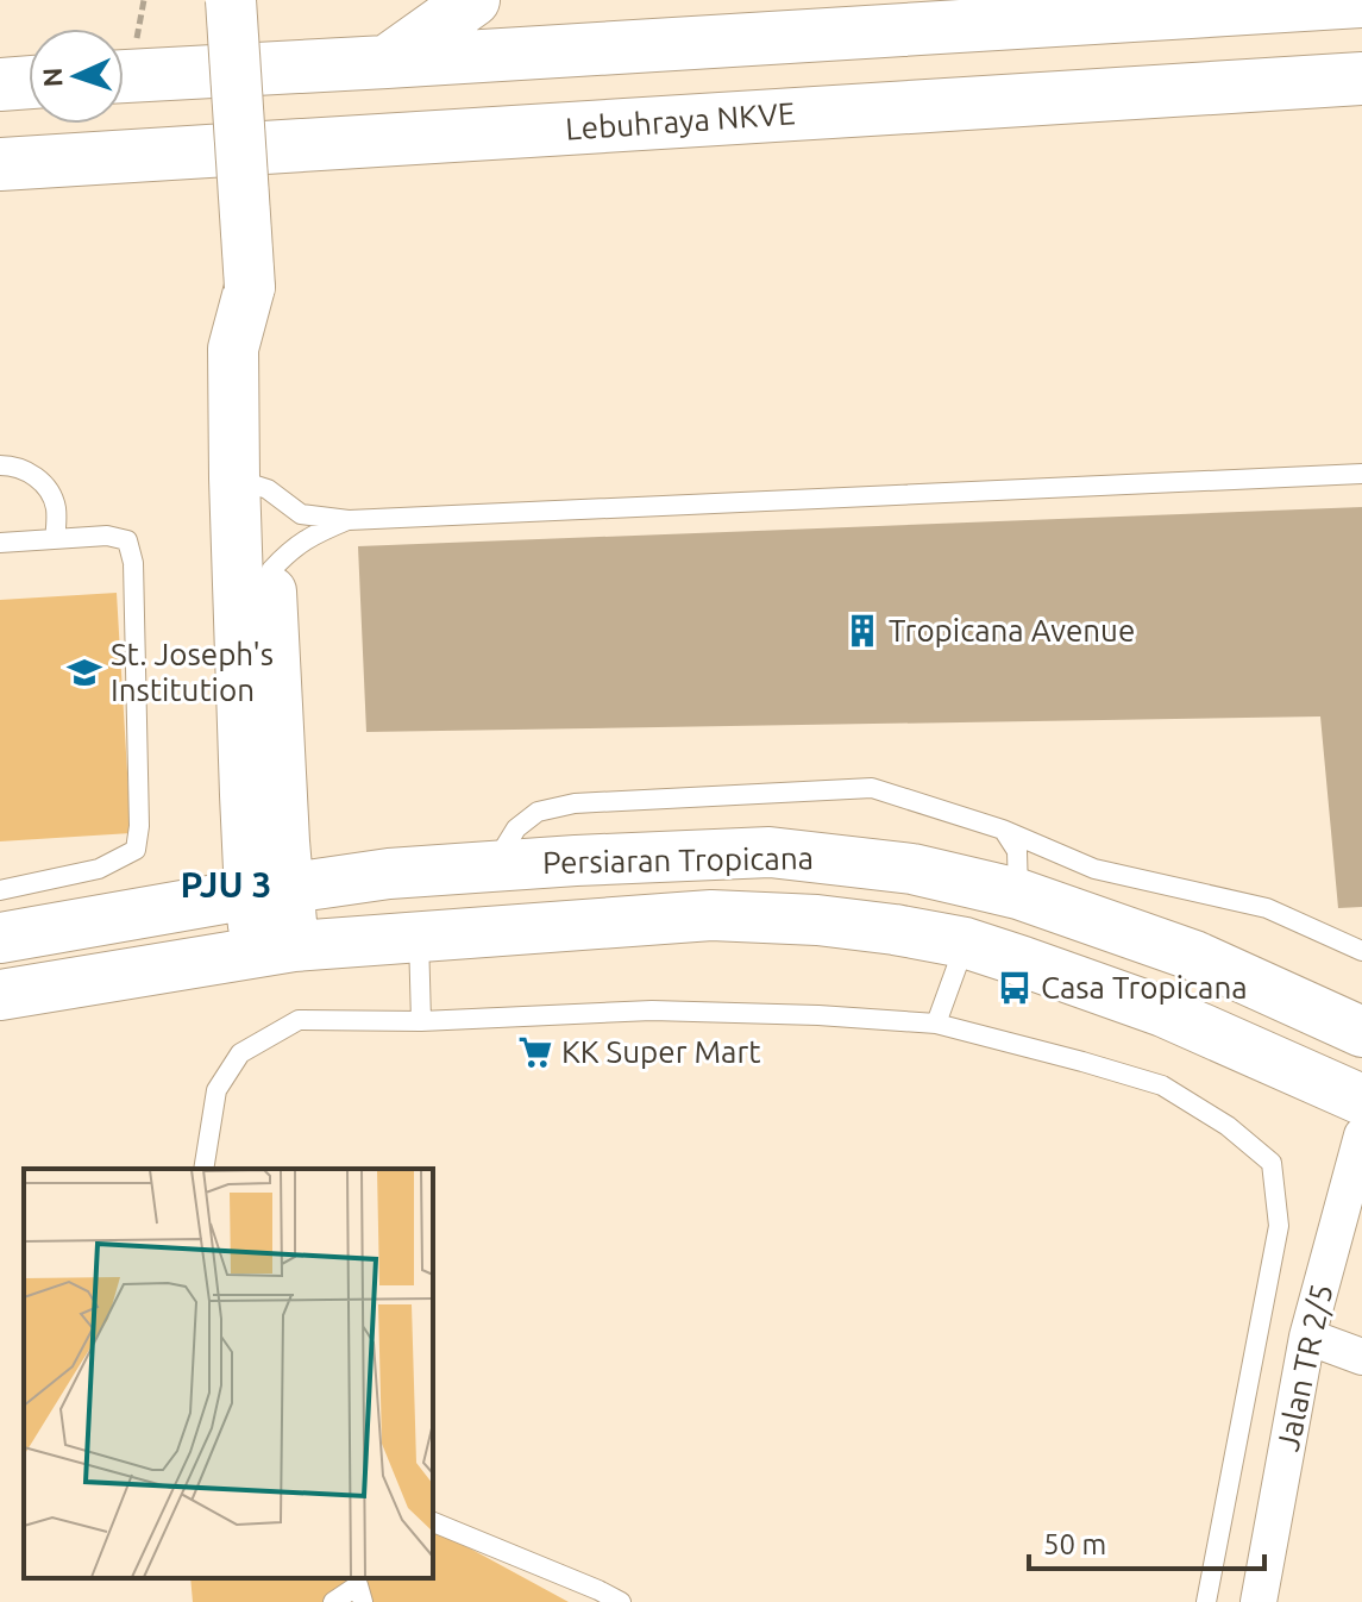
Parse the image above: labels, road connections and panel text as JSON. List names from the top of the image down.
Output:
{
  "streets": {
    "highway": ["Lebuhraya NKVE"],
    "main road": ["Persiaran Tropicana"],
    "street": ["Jalan TR 2/5"]
  },
  "districts": ["PJU 3"],
  "places": {
    "building": ["Tropicana Avenue"],
    "school or university": ["St. Joseph's Institution"],
    "bus stop": ["Casa Tropicana"],
    "supermarket": ["KK Super Mart"]
  },
  "scale_bar": "50 m",
  "north": "left"
}
